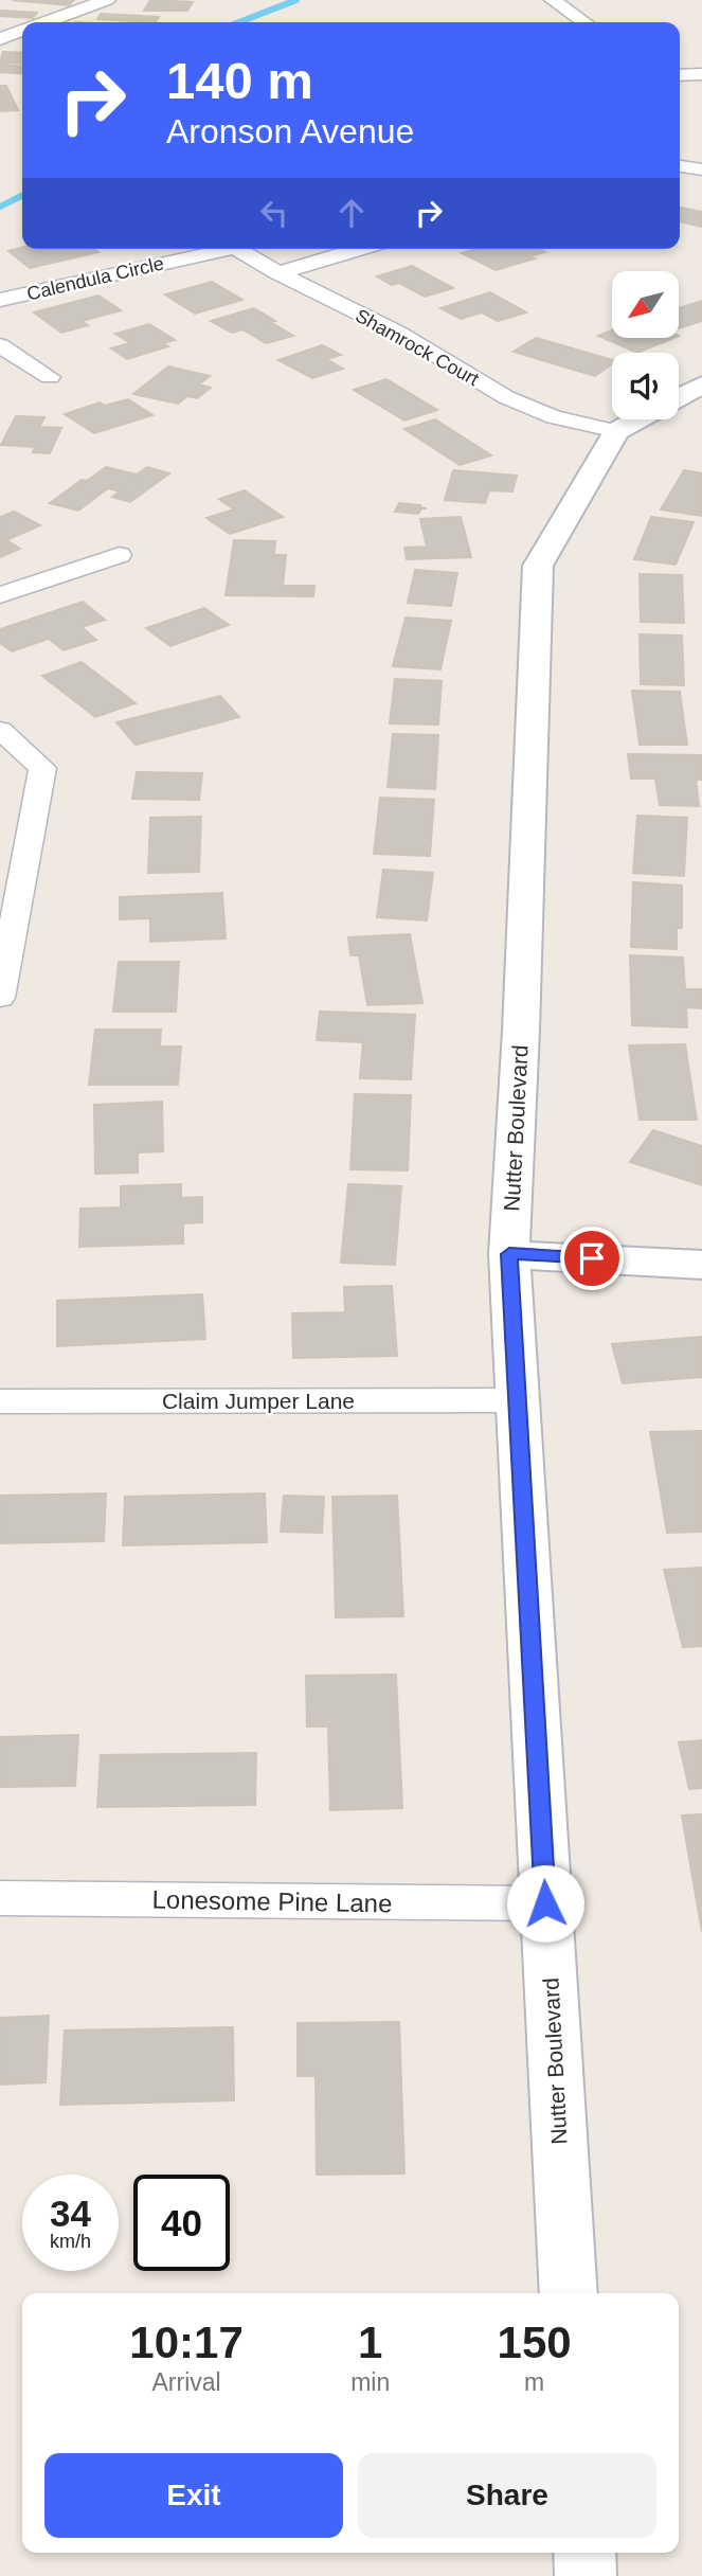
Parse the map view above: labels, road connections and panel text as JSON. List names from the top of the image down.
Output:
{
  "streets": {
    "street": [
      "Calendula Circle",
      "Shamrock Court",
      "Nutter Boulevard",
      "Claim Jumper Lane",
      "Lonesome Pine Lane"
    ]
  },
  "crossings": [
    ["Shamrock Court", "Nutter Boulevard"],
    ["Nutter Boulevard", "Claim Jumper Lane"],
    ["Nutter Boulevard", "Lonesome Pine Lane"]
  ],
  "north": "bottom left",
  "page": {
    "turn": ["140 m", "Aronson Avenue"],
    "speed": "34 km/h",
    "limit": "40",
    "eta": [
      "10:17",
      "Arrival",
      "1",
      "min",
      "150",
      "m"
    ],
    "buttons": ["Exit", "Share"]
  }
}
